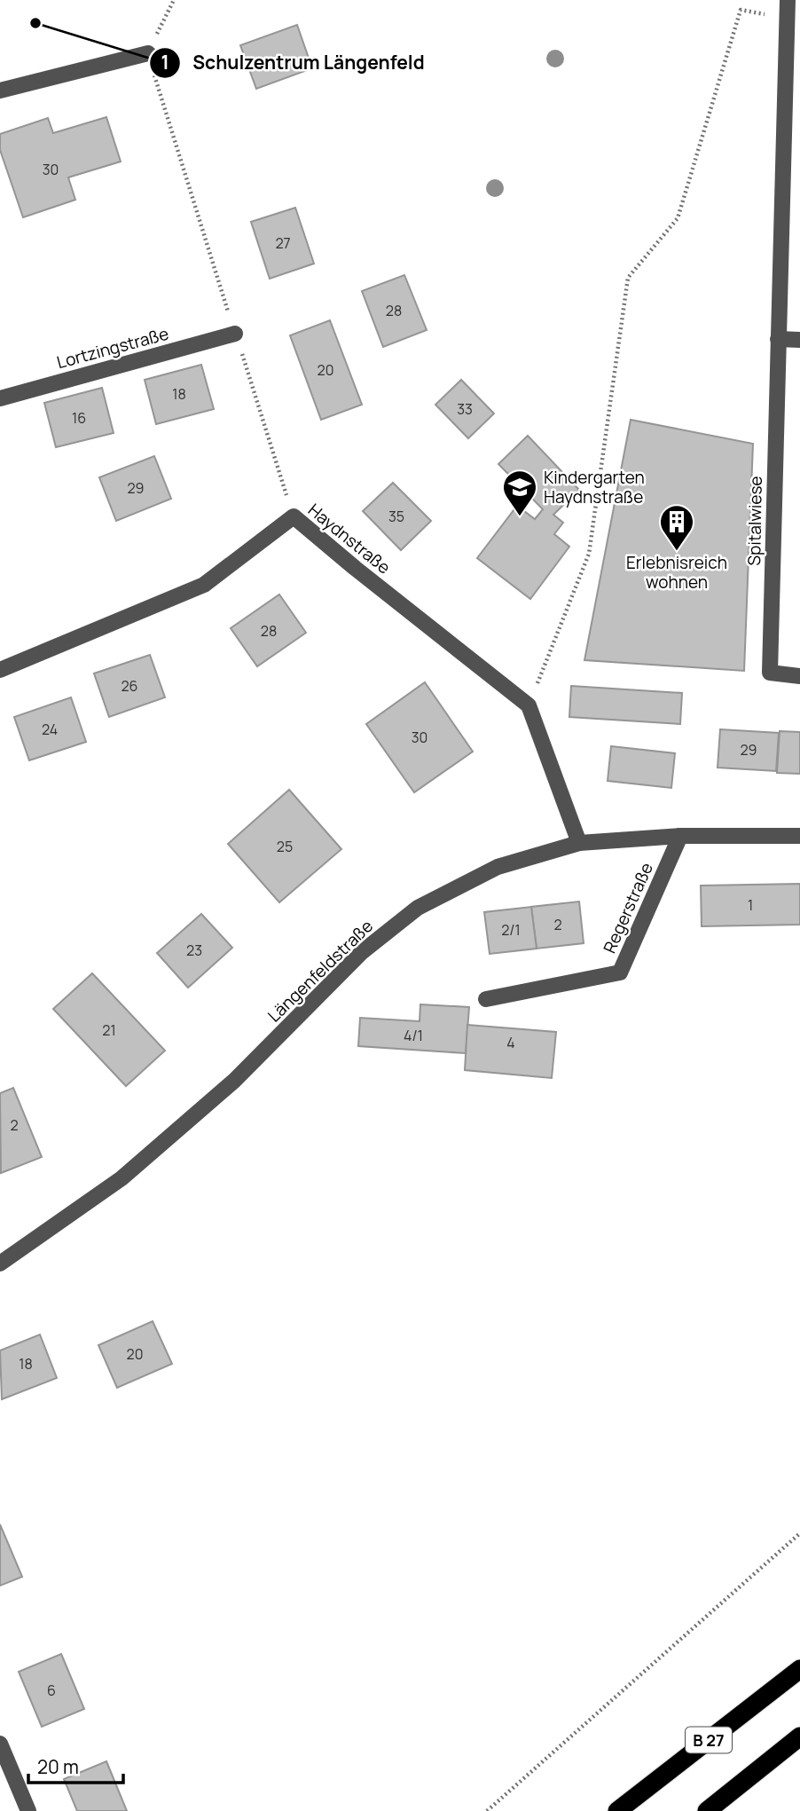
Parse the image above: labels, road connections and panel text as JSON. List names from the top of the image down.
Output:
{
  "streets": {
    "highway": ["B 27"],
    "street": [
      "Lortzingstraße",
      "Spitalwiese",
      "Haydnstraße",
      "Regerstraße",
      "Längenfeldstraße"
    ]
  },
  "crossings": [
    ["Regerstraße", "Längenfeldstraße"]
  ],
  "places": {
    "other": ["Schulzentrum Längenfeld"],
    "school or university": ["Kindergarten Haydnstraße"],
    "building": ["Erlebnisreich wohnen"]
  },
  "house_numbers": [
    "30",
    "27",
    "28",
    "20",
    "18",
    "33",
    "16",
    "29",
    "35",
    "28",
    "26",
    "24",
    "30",
    "29",
    "25",
    "1",
    "2",
    "2/1",
    "23",
    "21",
    "4/1",
    "4",
    "2",
    "20",
    "18",
    "6"
  ],
  "scale_bar": "20 m"
}
